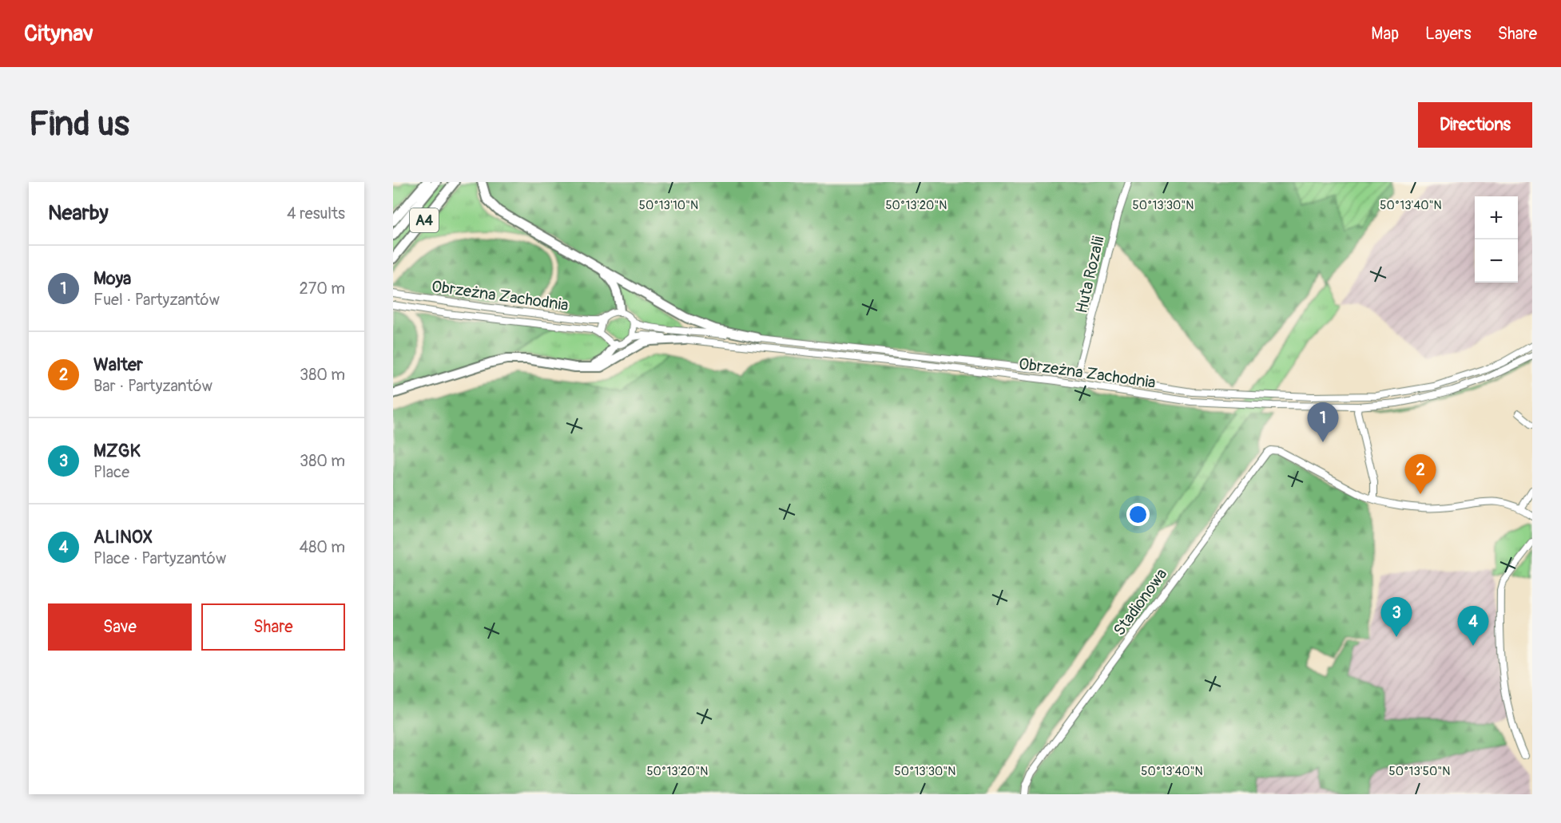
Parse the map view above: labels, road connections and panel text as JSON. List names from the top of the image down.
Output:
{
  "streets": {
    "highway": ["A4"],
    "street": ["Huta Rozalii", "Obrzeżna Zachodnia", "Stadionowa"]
  },
  "crossings": [
    ["Huta Rozalii", "Obrzeżna Zachodnia"]
  ],
  "page": {
    "header": "Citynav",
    "nav": ["Map", "Layers", "Share"],
    "buttons": [
      "Directions",
      ["Save", "Share"]
    ],
    "title": "Find us",
    "heading": ["Nearby", "4 results"],
    "map_buttons": ["+", "−"],
    "list": [
      {
        "mark": "1",
        "name": "Moya",
        "note": "Fuel · Partyzantów",
        "value": "270 m"
      },
      {
        "mark": "2",
        "name": "Walter",
        "note": "Bar · Partyzantów",
        "value": "380 m"
      },
      {
        "mark": "3",
        "name": "MZGK",
        "note": "Place",
        "value": "380 m"
      },
      {
        "mark": "4",
        "name": "ALINOX",
        "note": "Place · Partyzantów",
        "value": "480 m"
      }
    ],
    "pins": [
      "1",
      "2",
      "3",
      "4"
    ]
  },
  "coordinates": [
    "50°13'10\"N",
    "50°13'20\"N",
    "50°13'30\"N",
    "50°13'40\"N",
    "50°13'50\"N"
  ]
}
